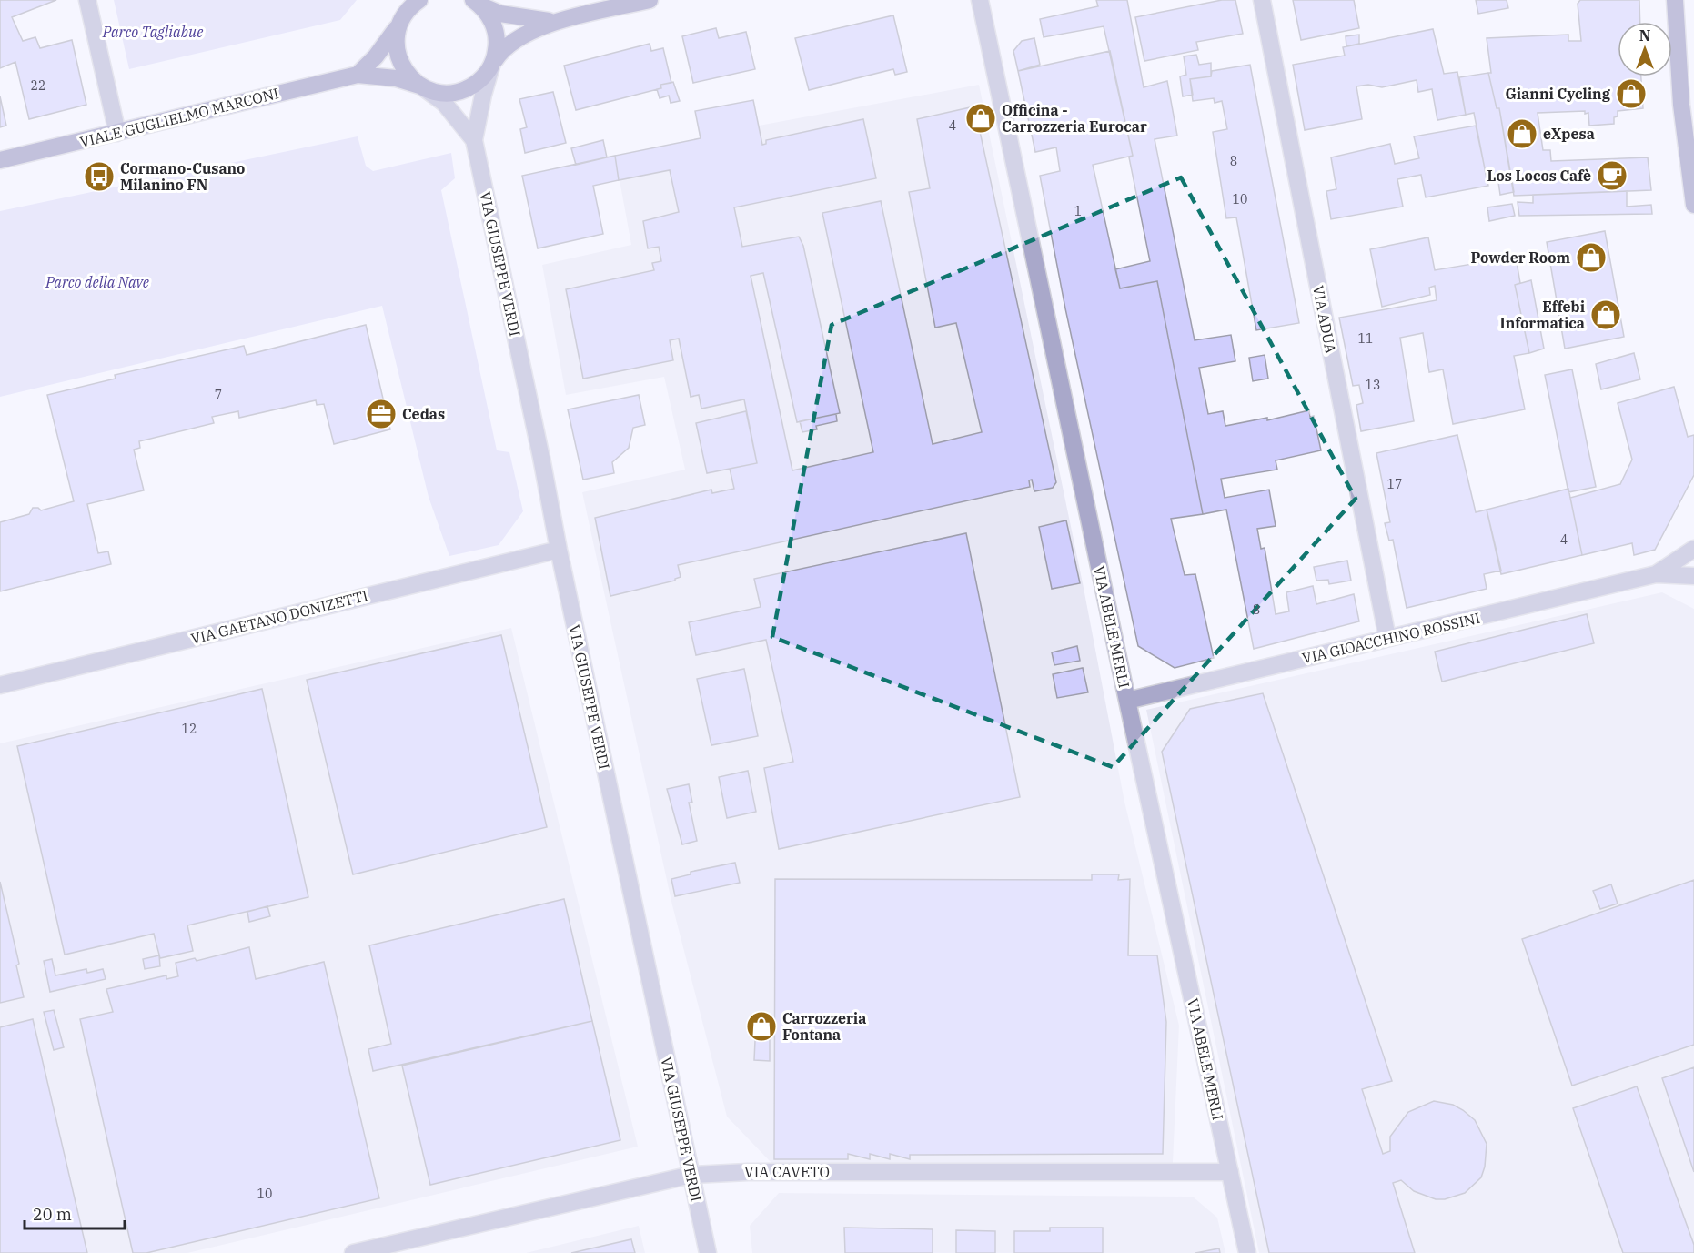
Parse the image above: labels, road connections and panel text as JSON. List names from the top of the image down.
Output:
{
  "streets": {
    "street": [
      "VIALE GUGLIELMO MARCONI",
      "VIA GIUSEPPE VERDI",
      "VIA ADUA",
      "VIA GAETANO DONIZETTI",
      "VIA ABELE MERLI",
      "VIA GIOACCHINO ROSSINI",
      "VIA CAVETO"
    ]
  },
  "crossings": [
    ["VIALE GUGLIELMO MARCONI", "VIA GIUSEPPE VERDI"],
    ["VIA GIUSEPPE VERDI", "VIA GAETANO DONIZETTI"],
    ["VIA GIUSEPPE VERDI", "VIA CAVETO"],
    ["VIA ADUA", "VIA GIOACCHINO ROSSINI"],
    ["VIA ABELE MERLI", "VIA GIOACCHINO ROSSINI"],
    ["VIA ABELE MERLI", "VIA CAVETO"]
  ],
  "parks": ["Parco Tagliabue", "Parco della Nave"],
  "places": {
    "shop": [
      "Gianni Cycling",
      "Officina - Carrozzeria Eurocar",
      "eXpesa",
      "Powder Room",
      "Effebi Informatica",
      "Carrozzeria Fontana"
    ],
    "cafe": ["Los Locos Cafè"],
    "bus stop": ["Cormano-Cusano Milanino FN"],
    "office": ["Cedas"]
  },
  "house_numbers": [
    "22",
    "4",
    "8",
    "10",
    "1",
    "11",
    "13",
    "7",
    "17",
    "4",
    "8",
    "12",
    "10"
  ],
  "scale_bar": "20 m",
  "north": "top"
}
